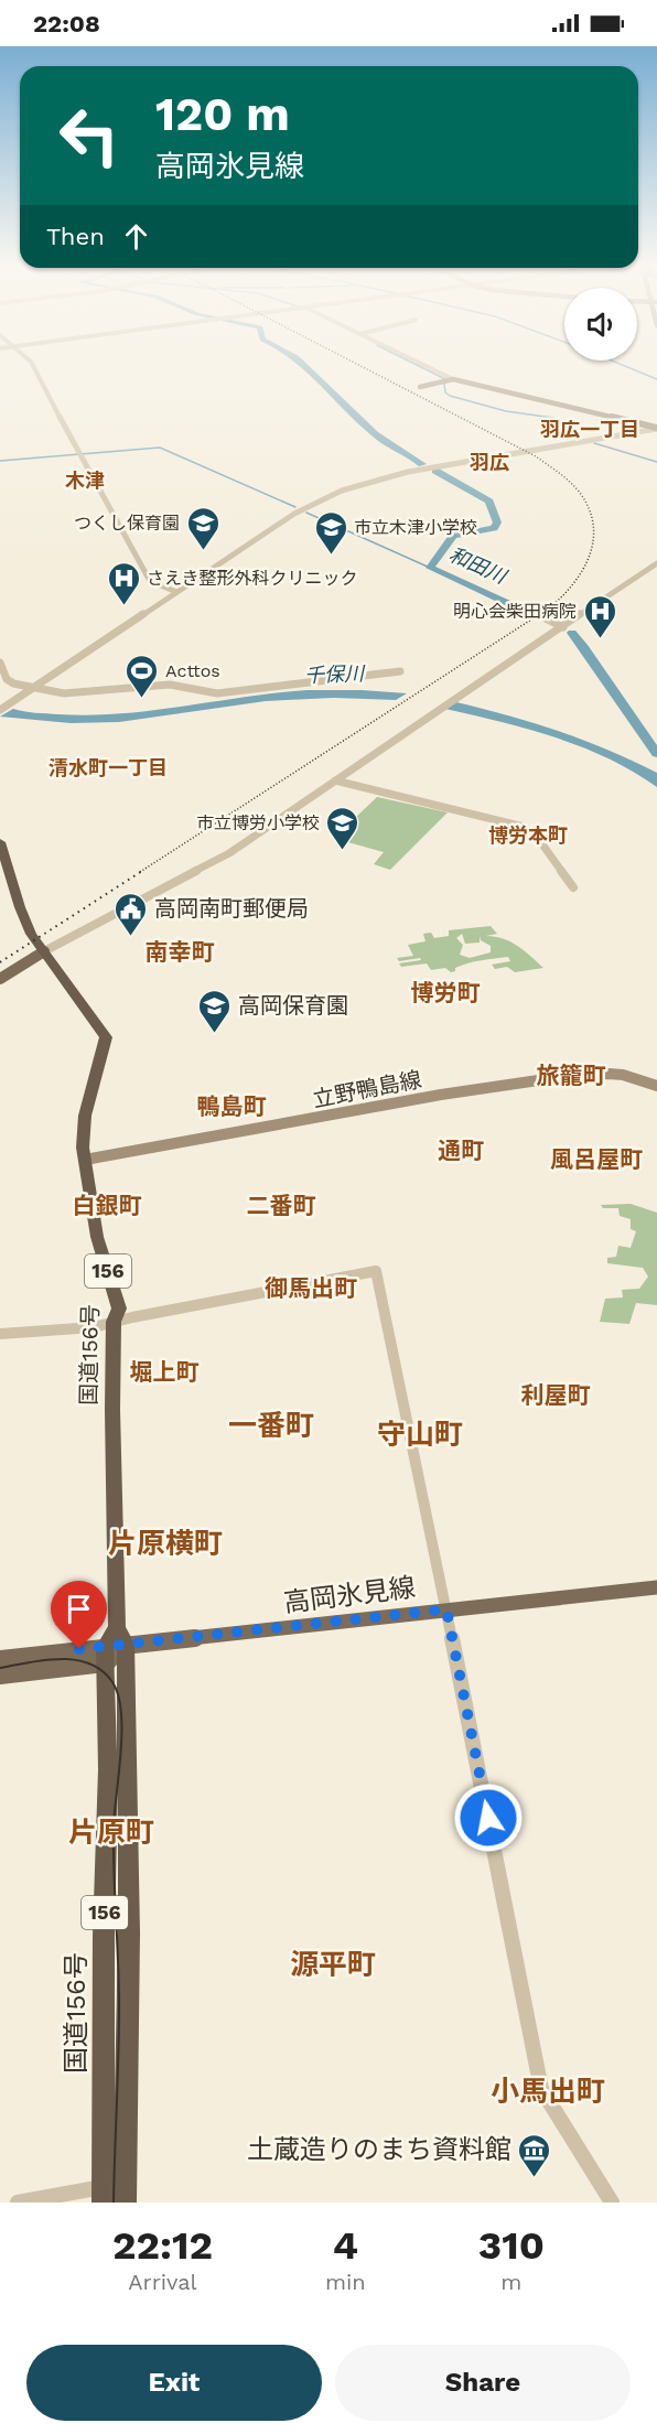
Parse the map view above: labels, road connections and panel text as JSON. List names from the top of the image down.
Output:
{
  "streets": {
    "highway": ["156", "国道156号"],
    "main road": ["立野鴨島線", "高岡氷見線"]
  },
  "crossings": [
    ["立野鴨島線", "国道156号"],
    ["国道156号", "高岡氷見線"]
  ],
  "districts": [
    "羽広一丁目",
    "羽広",
    "木津",
    "清水町一丁目",
    "博労本町",
    "南幸町",
    "博労町",
    "旅籠町",
    "鴨島町",
    "通町",
    "風呂屋町",
    "白銀町",
    "二番町",
    "御馬出町",
    "堀上町",
    "利屋町",
    "一番町",
    "守山町",
    "片原横町",
    "片原町",
    "源平町",
    "小馬出町"
  ],
  "water": ["和田川", "千保川"],
  "places": {
    "school or university": [
      "つくし保育園",
      "市立木津小学校",
      "市立博労小学校",
      "高岡保育園"
    ],
    "hospital": ["さえき整形外科クリニック", "明心会柴田病院"],
    "sports": ["Acttos"],
    "public building": ["高岡南町郵便局"],
    "museum": ["土蔵造りのまち資料館"]
  },
  "page": {
    "status": "22:08",
    "turn": ["120 m", "高岡氷見線"],
    "then": "Then",
    "eta": [
      "22:12",
      "Arrival",
      "4",
      "min",
      "310",
      "m"
    ],
    "buttons": ["Exit", "Share"]
  }
}
